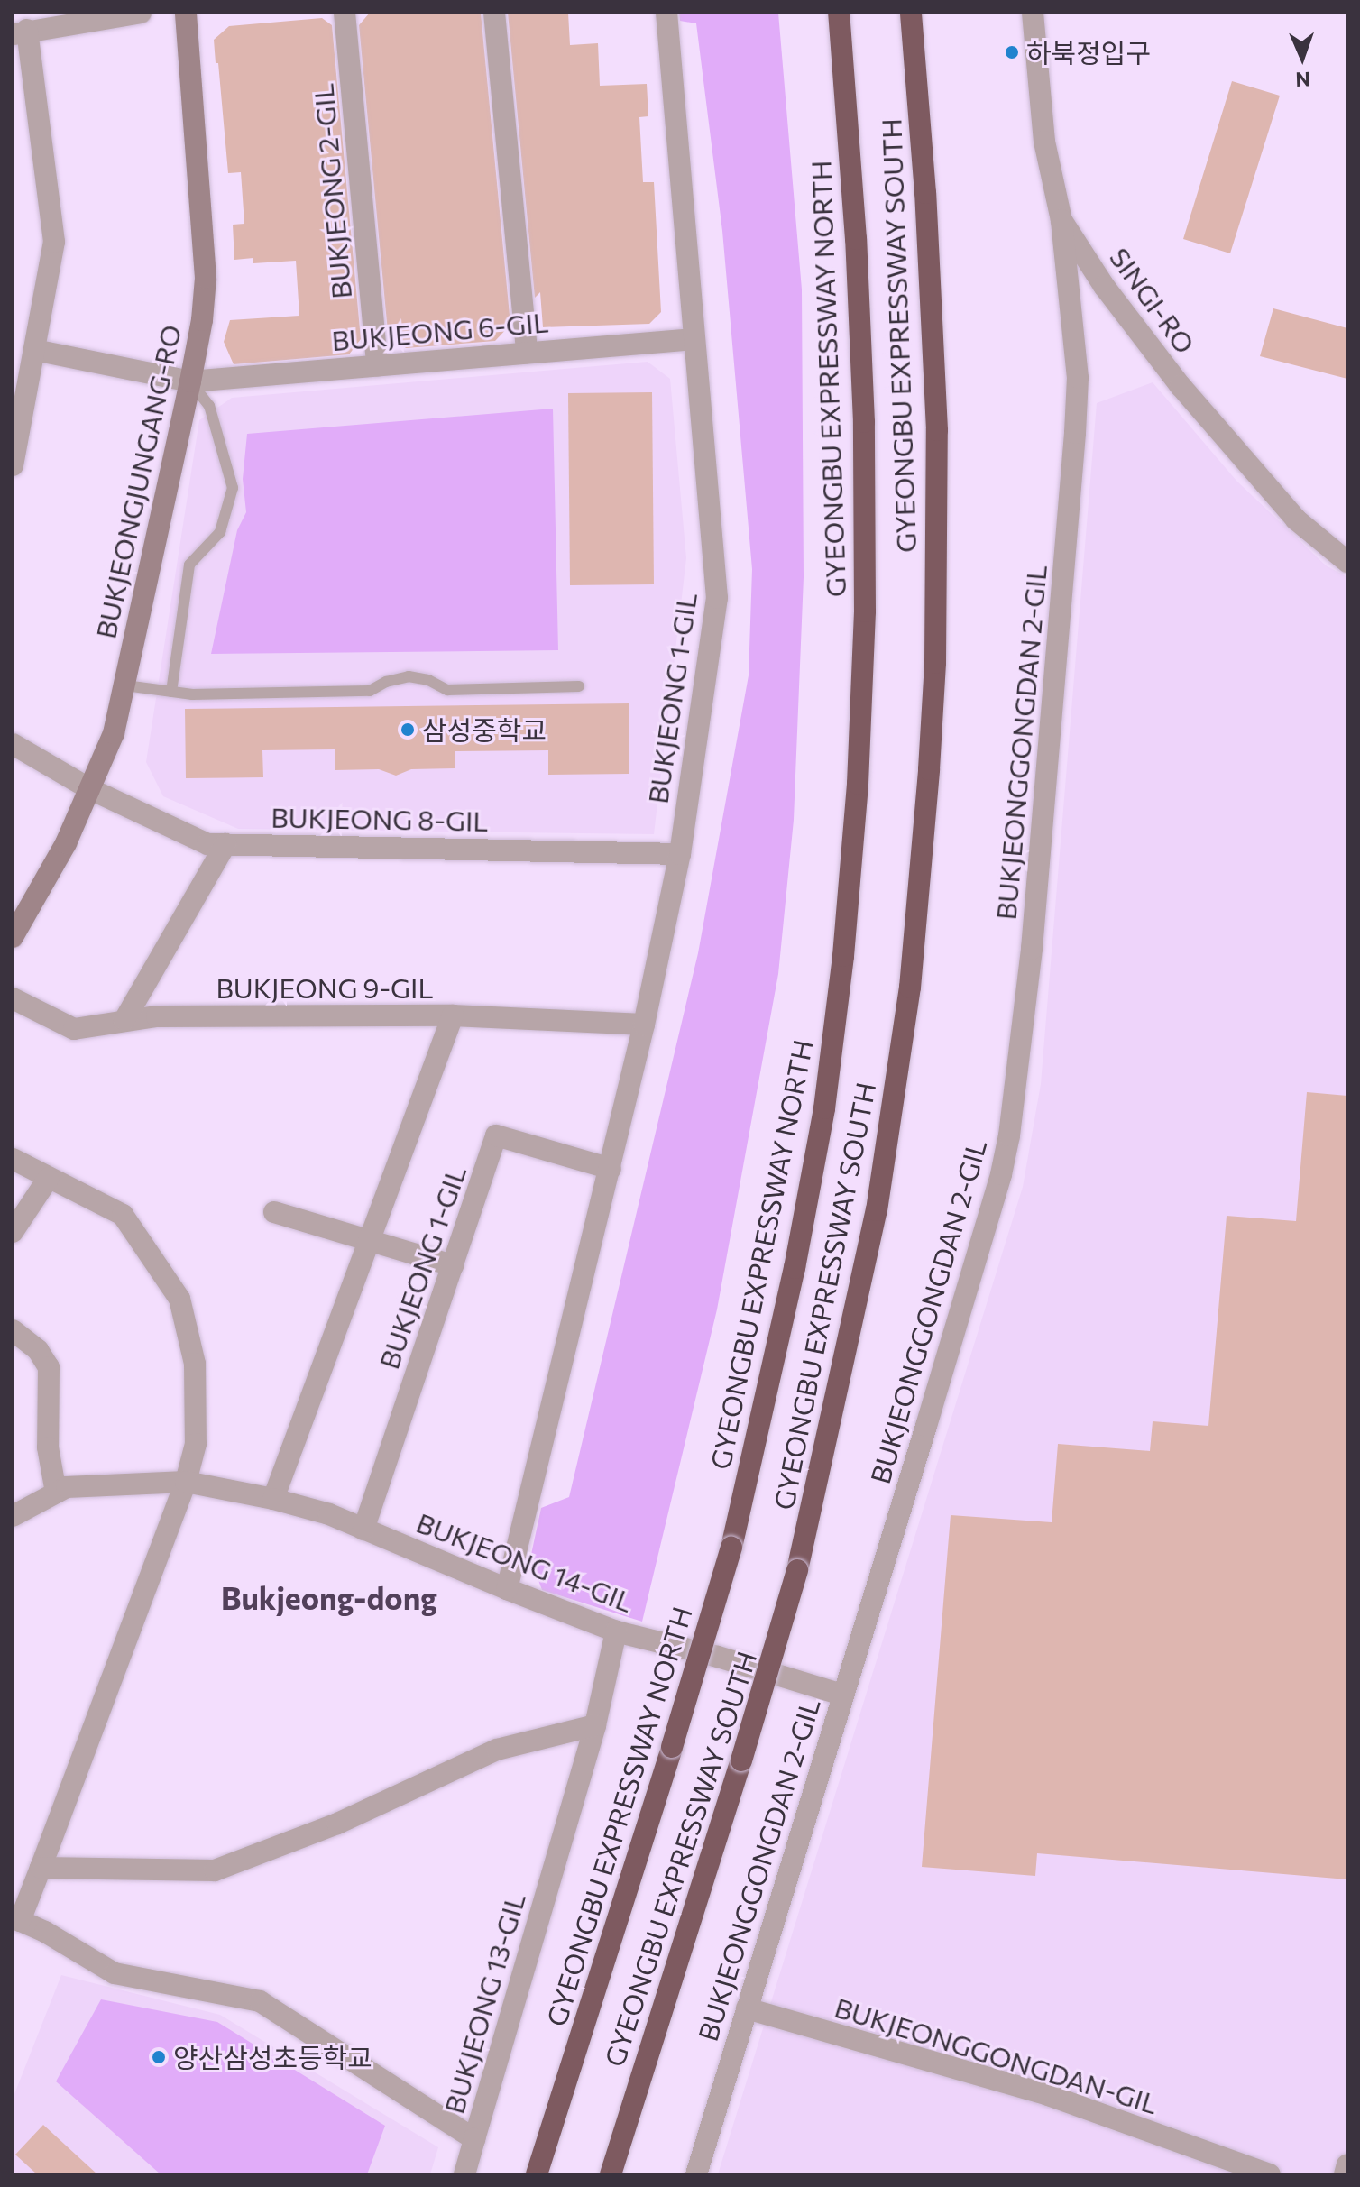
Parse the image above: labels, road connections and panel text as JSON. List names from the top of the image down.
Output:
{
  "streets": {
    "highway": ["GYEONGBU EXPRESSWAY SOUTH", "GYEONGBU EXPRESSWAY NORTH"],
    "street": [
      "BUKJEONG 2-GIL",
      "SINGI-RO",
      "BUKJEONG 6-GIL",
      "BUKJEONGJUNGANG-RO",
      "BUKJEONG 1-GIL",
      "BUKJEONGGONGDAN 2-GIL",
      "BUKJEONG 8-GIL",
      "BUKJEONG 9-GIL",
      "BUKJEONG 14-GIL",
      "BUKJEONG 13-GIL",
      "BUKJEONGGONGDAN-GIL"
    ]
  },
  "crossings": [
    ["BUKJEONG 2-GIL", "BUKJEONG 6-GIL"],
    ["SINGI-RO", "BUKJEONGGONGDAN 2-GIL"],
    ["BUKJEONG 6-GIL", "BUKJEONGJUNGANG-RO"],
    ["BUKJEONG 6-GIL", "BUKJEONG 1-GIL"],
    ["BUKJEONGJUNGANG-RO", "BUKJEONG 8-GIL"],
    ["BUKJEONG 1-GIL", "BUKJEONG 8-GIL"],
    ["BUKJEONG 1-GIL", "BUKJEONG 9-GIL"],
    ["BUKJEONG 1-GIL", "BUKJEONG 14-GIL"],
    ["BUKJEONGGONGDAN 2-GIL", "BUKJEONG 14-GIL"],
    ["BUKJEONGGONGDAN 2-GIL", "BUKJEONGGONGDAN-GIL"],
    ["BUKJEONG 14-GIL", "BUKJEONG 13-GIL"]
  ],
  "districts": ["Bukjeong-dong"],
  "places": ["하북정입구", "삼성중학교", "양산삼성초등학교"],
  "north": "bottom"
}
